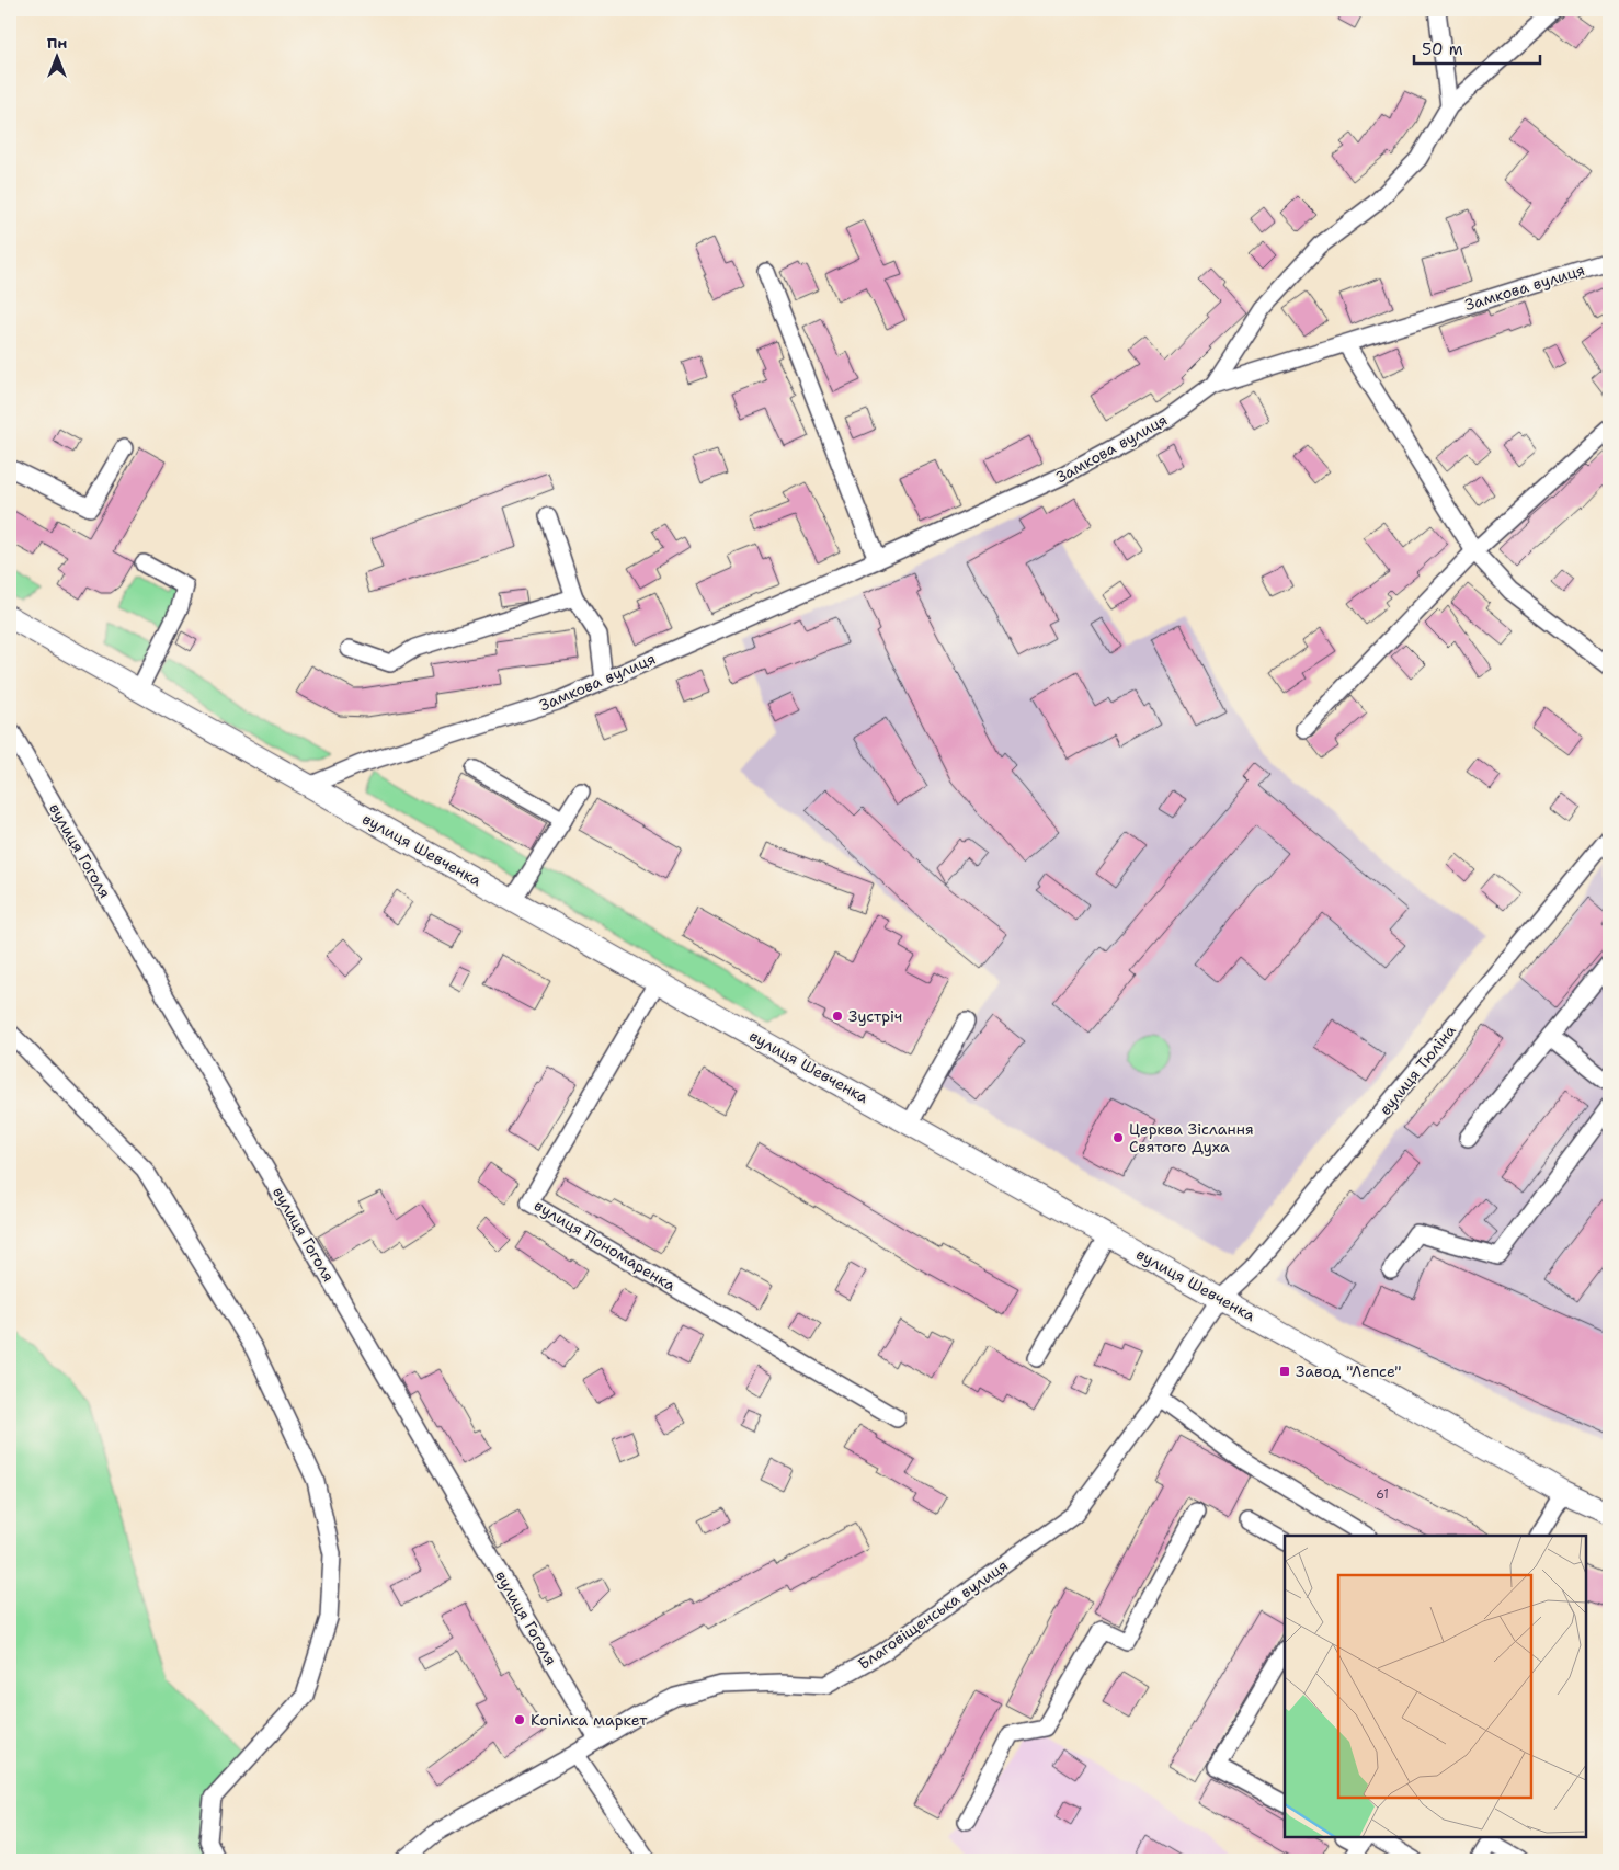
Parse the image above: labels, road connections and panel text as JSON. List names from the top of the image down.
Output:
{
  "streets": {
    "main road": ["вулиця Шевченка"],
    "street": [
      "Замкова вулиця",
      "вулиця Гоголя",
      "вулиця Тюліна",
      "вулиця Пономаренка",
      "Благовіщенська вулиця"
    ]
  },
  "crossings": [
    ["Замкова вулиця", "вулиця Шевченка"],
    ["вулиця Шевченка", "вулиця Тюліна"],
    ["вулиця Шевченка", "вулиця Пономаренка"],
    ["вулиця Шевченка", "Благовіщенська вулиця"],
    ["вулиця Гоголя", "Благовіщенська вулиця"],
    ["вулиця Тюліна", "Благовіщенська вулиця"]
  ],
  "places": {
    "other": ["Зустріч", "Церква Зіслання Святого Духа", "Копілка маркет"],
    "transit": ["Завод \"Лепсе\""]
  },
  "house_numbers": ["61"],
  "scale_bar": "50 m",
  "north": "top"
}
